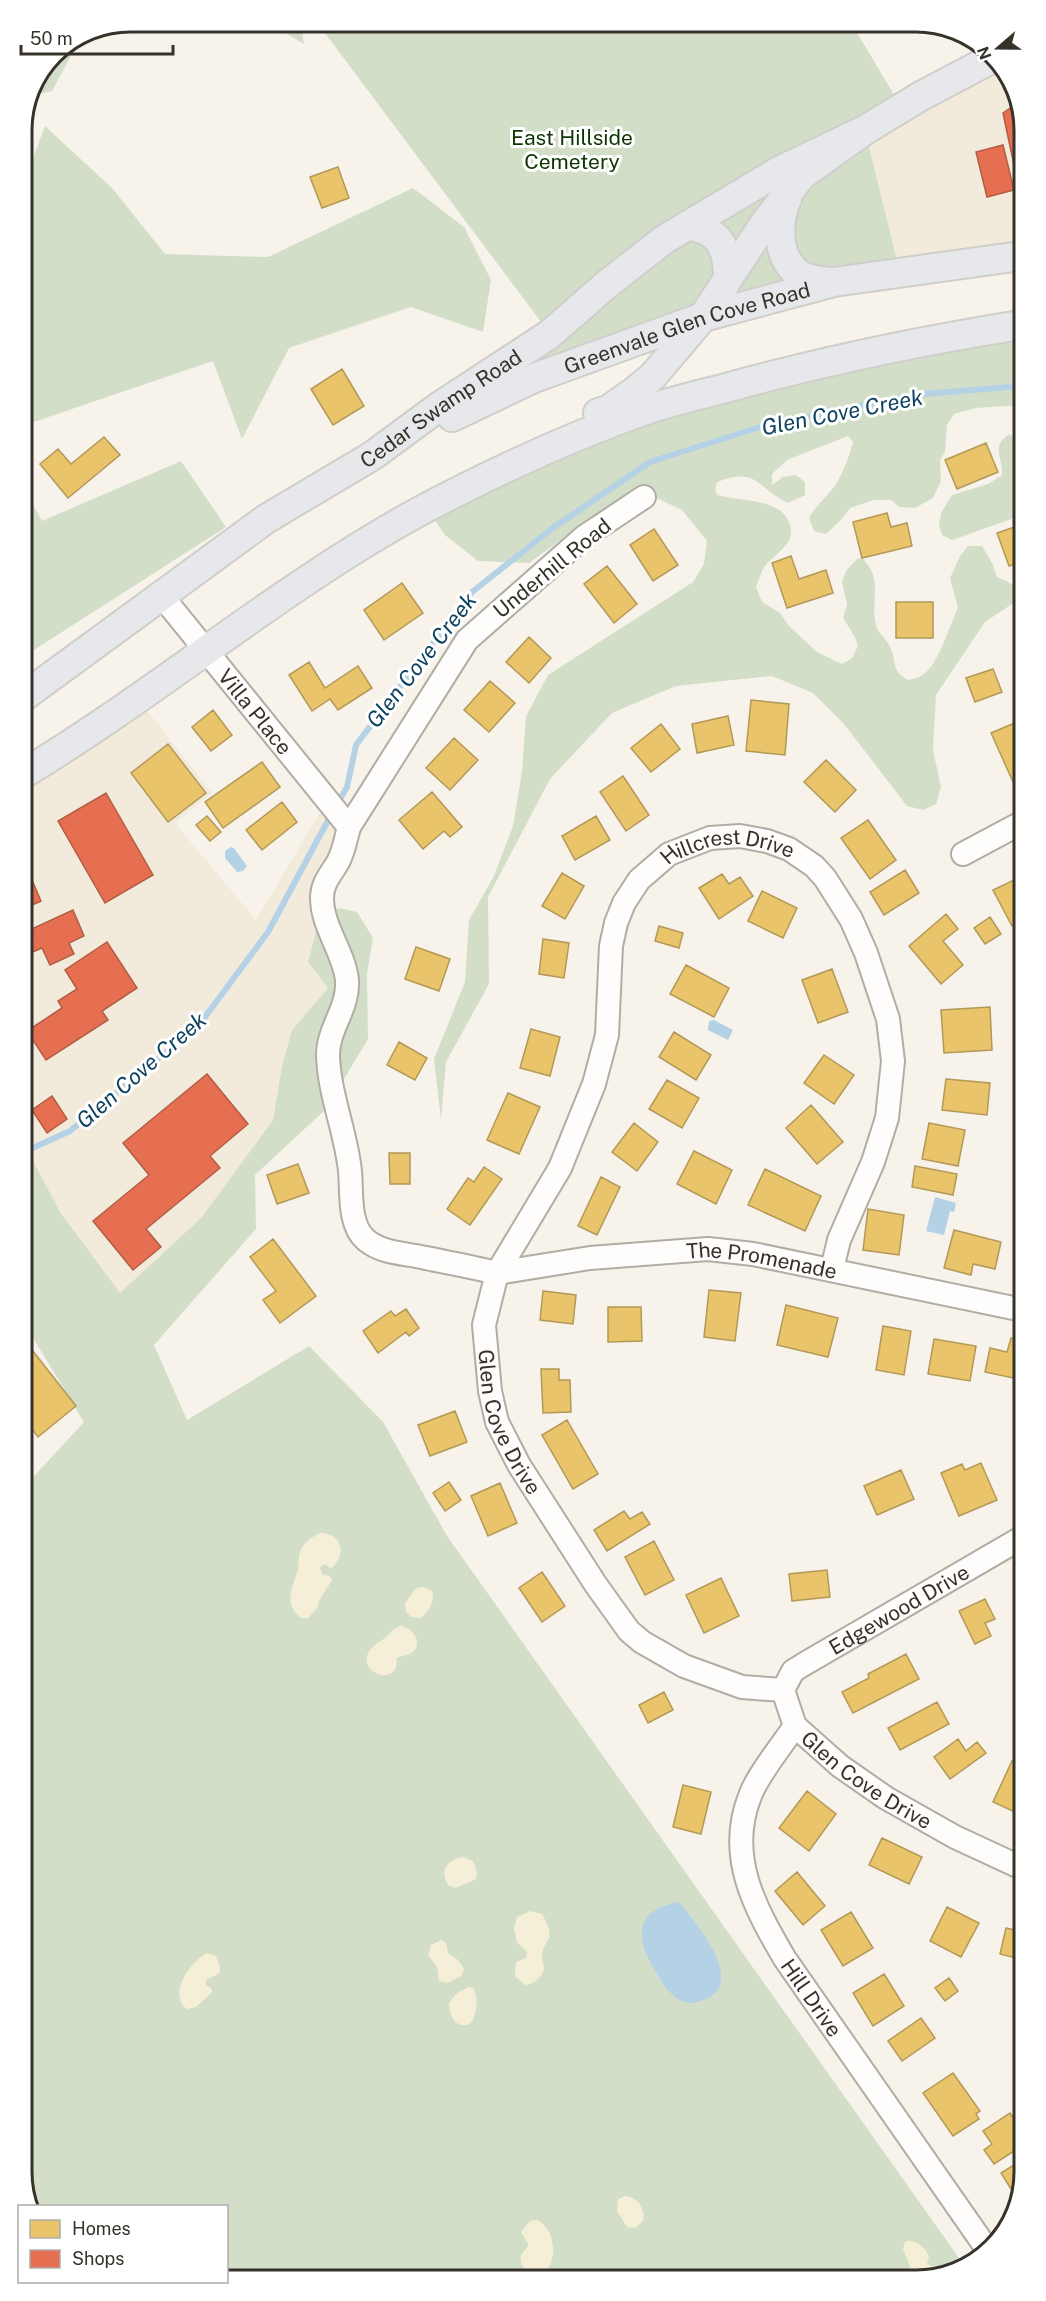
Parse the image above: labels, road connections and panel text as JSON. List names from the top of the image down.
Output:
{
  "streets": {
    "main road": ["Greenvale Glen Cove Road", "Cedar Swamp Road"],
    "street": [
      "Underhill Road",
      "Villa Place",
      "Hillcrest Drive",
      "The Promenade",
      "Glen Cove Drive",
      "Edgewood Drive",
      "Hill Drive"
    ]
  },
  "crossings": [
    ["Greenvale Glen Cove Road", "Cedar Swamp Road"],
    ["Cedar Swamp Road", "Villa Place"],
    ["Underhill Road", "Villa Place"],
    ["Hillcrest Drive", "The Promenade"],
    ["Hillcrest Drive", "Glen Cove Drive"],
    ["The Promenade", "Glen Cove Drive"],
    ["Glen Cove Drive", "Edgewood Drive"],
    ["Glen Cove Drive", "Hill Drive"]
  ],
  "water": ["Glen Cove Creek"],
  "parks": ["East Hillside Cemetery"],
  "legend": ["Homes", "Shops"],
  "scale_bar": "50 m",
  "north": "left"
}
